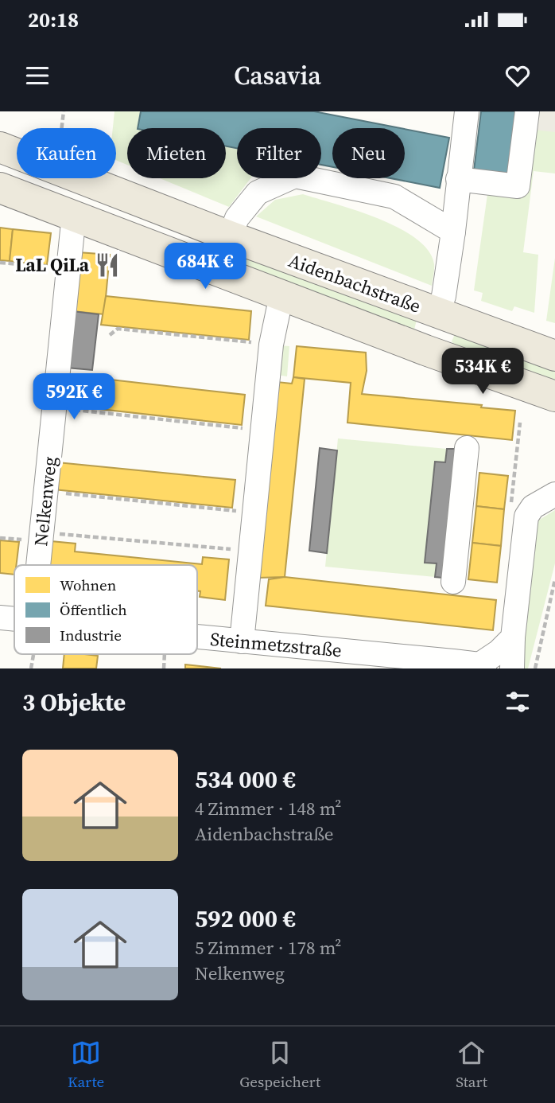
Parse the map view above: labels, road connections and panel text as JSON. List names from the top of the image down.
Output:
{
  "streets": {
    "main road": ["Aidenbachstraße"],
    "street": ["Nelkenweg", "Steinmetzstraße"]
  },
  "crossings": [
    ["Aidenbachstraße", "Nelkenweg"]
  ],
  "places": {
    "restaurant": ["LaL QiLa"]
  },
  "legend": ["Wohnen", "Öffentlich", "Industrie"],
  "page": {
    "status": "20:18",
    "header": "Casavia",
    "chip": [
      "Kaufen",
      "Mieten",
      "Filter",
      "Neu"
    ],
    "price": ["684K €", "534K €", "592K €"],
    "heading": "3 Objekte",
    "list": [
      {
        "name": "534 000 €",
        "note": "4 Zimmer · 148 m² · Aidenbachstraße"
      },
      {
        "name": "592 000 €",
        "note": "5 Zimmer · 178 m² · Nelkenweg"
      }
    ],
    "tabs": ["Karte", "Gespeichert", "Start"]
  }
}
